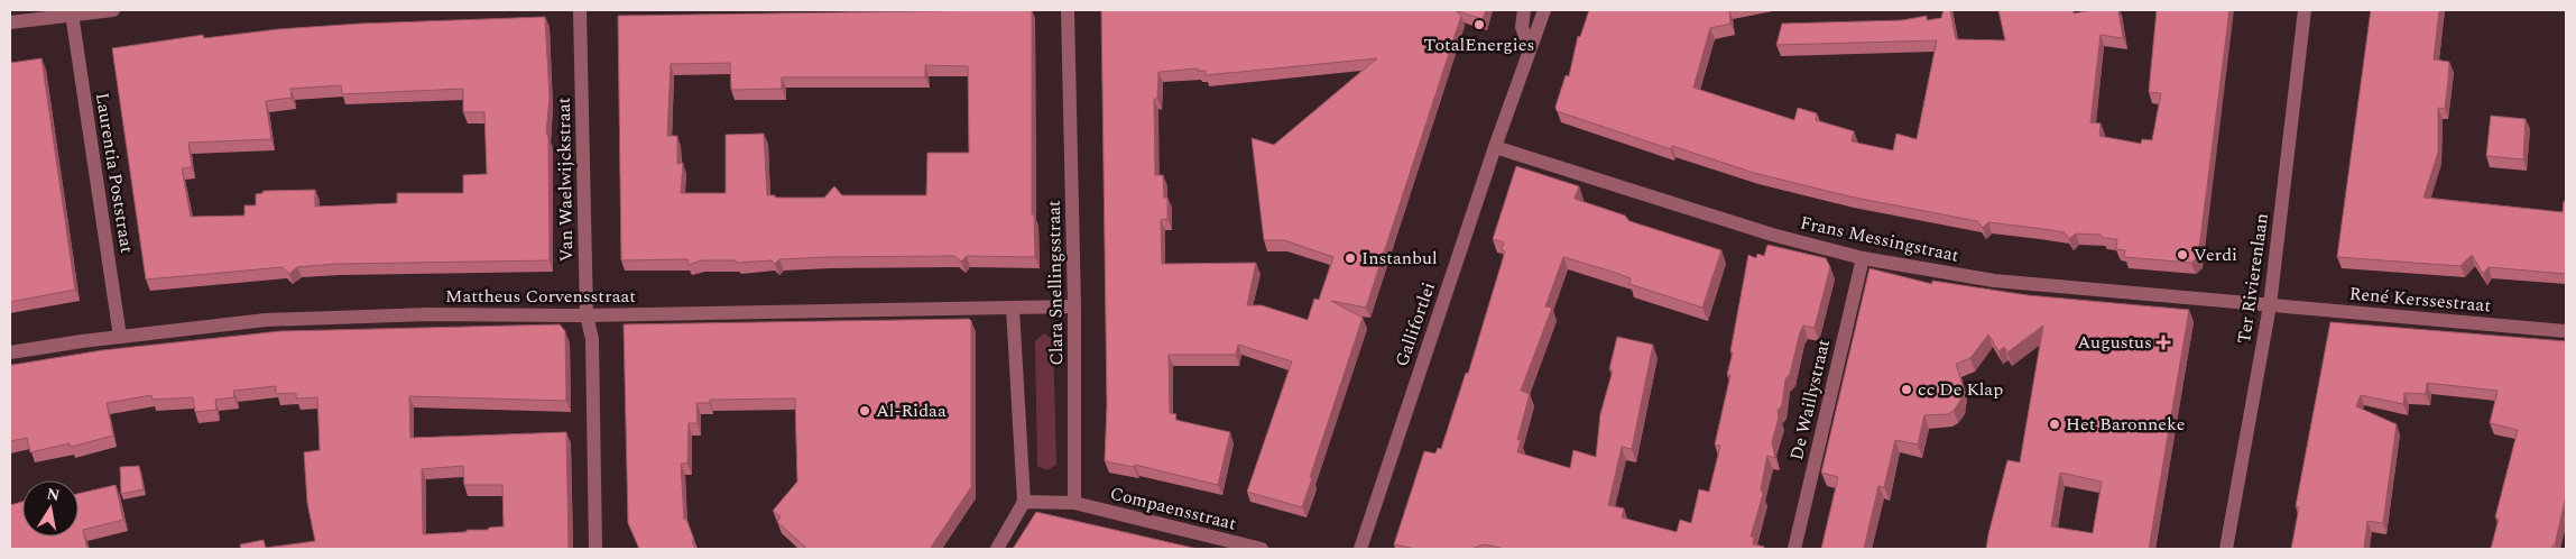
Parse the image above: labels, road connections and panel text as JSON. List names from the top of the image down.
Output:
{
  "streets": {
    "street": [
      "Laurentia Poststraat",
      "Van Waelwijckstraat",
      "Frans Messingstraat",
      "Ter Rivierenlaan",
      "Clara Snellingsstraat",
      "Mattheus Corvensstraat",
      "René Kerssestraat",
      "Gallifortlei",
      "De Waillystraat",
      "Compaensstraat"
    ]
  },
  "crossings": [
    ["Laurentia Poststraat", "Mattheus Corvensstraat"],
    ["Van Waelwijckstraat", "Mattheus Corvensstraat"],
    ["Frans Messingstraat", "Ter Rivierenlaan"],
    ["Frans Messingstraat", "René Kerssestraat"],
    ["Frans Messingstraat", "Gallifortlei"],
    ["Frans Messingstraat", "De Waillystraat"],
    ["Ter Rivierenlaan", "René Kerssestraat"],
    ["Clara Snellingsstraat", "Mattheus Corvensstraat"],
    ["Clara Snellingsstraat", "Compaensstraat"]
  ],
  "places": {
    "other": [
      "TotalEnergies",
      "Verdi",
      "Instanbul",
      "cc De Klap",
      "Al-Ridaa",
      "Het Baronneke"
    ],
    "health": ["Augustus"]
  },
  "north": "top"
}
